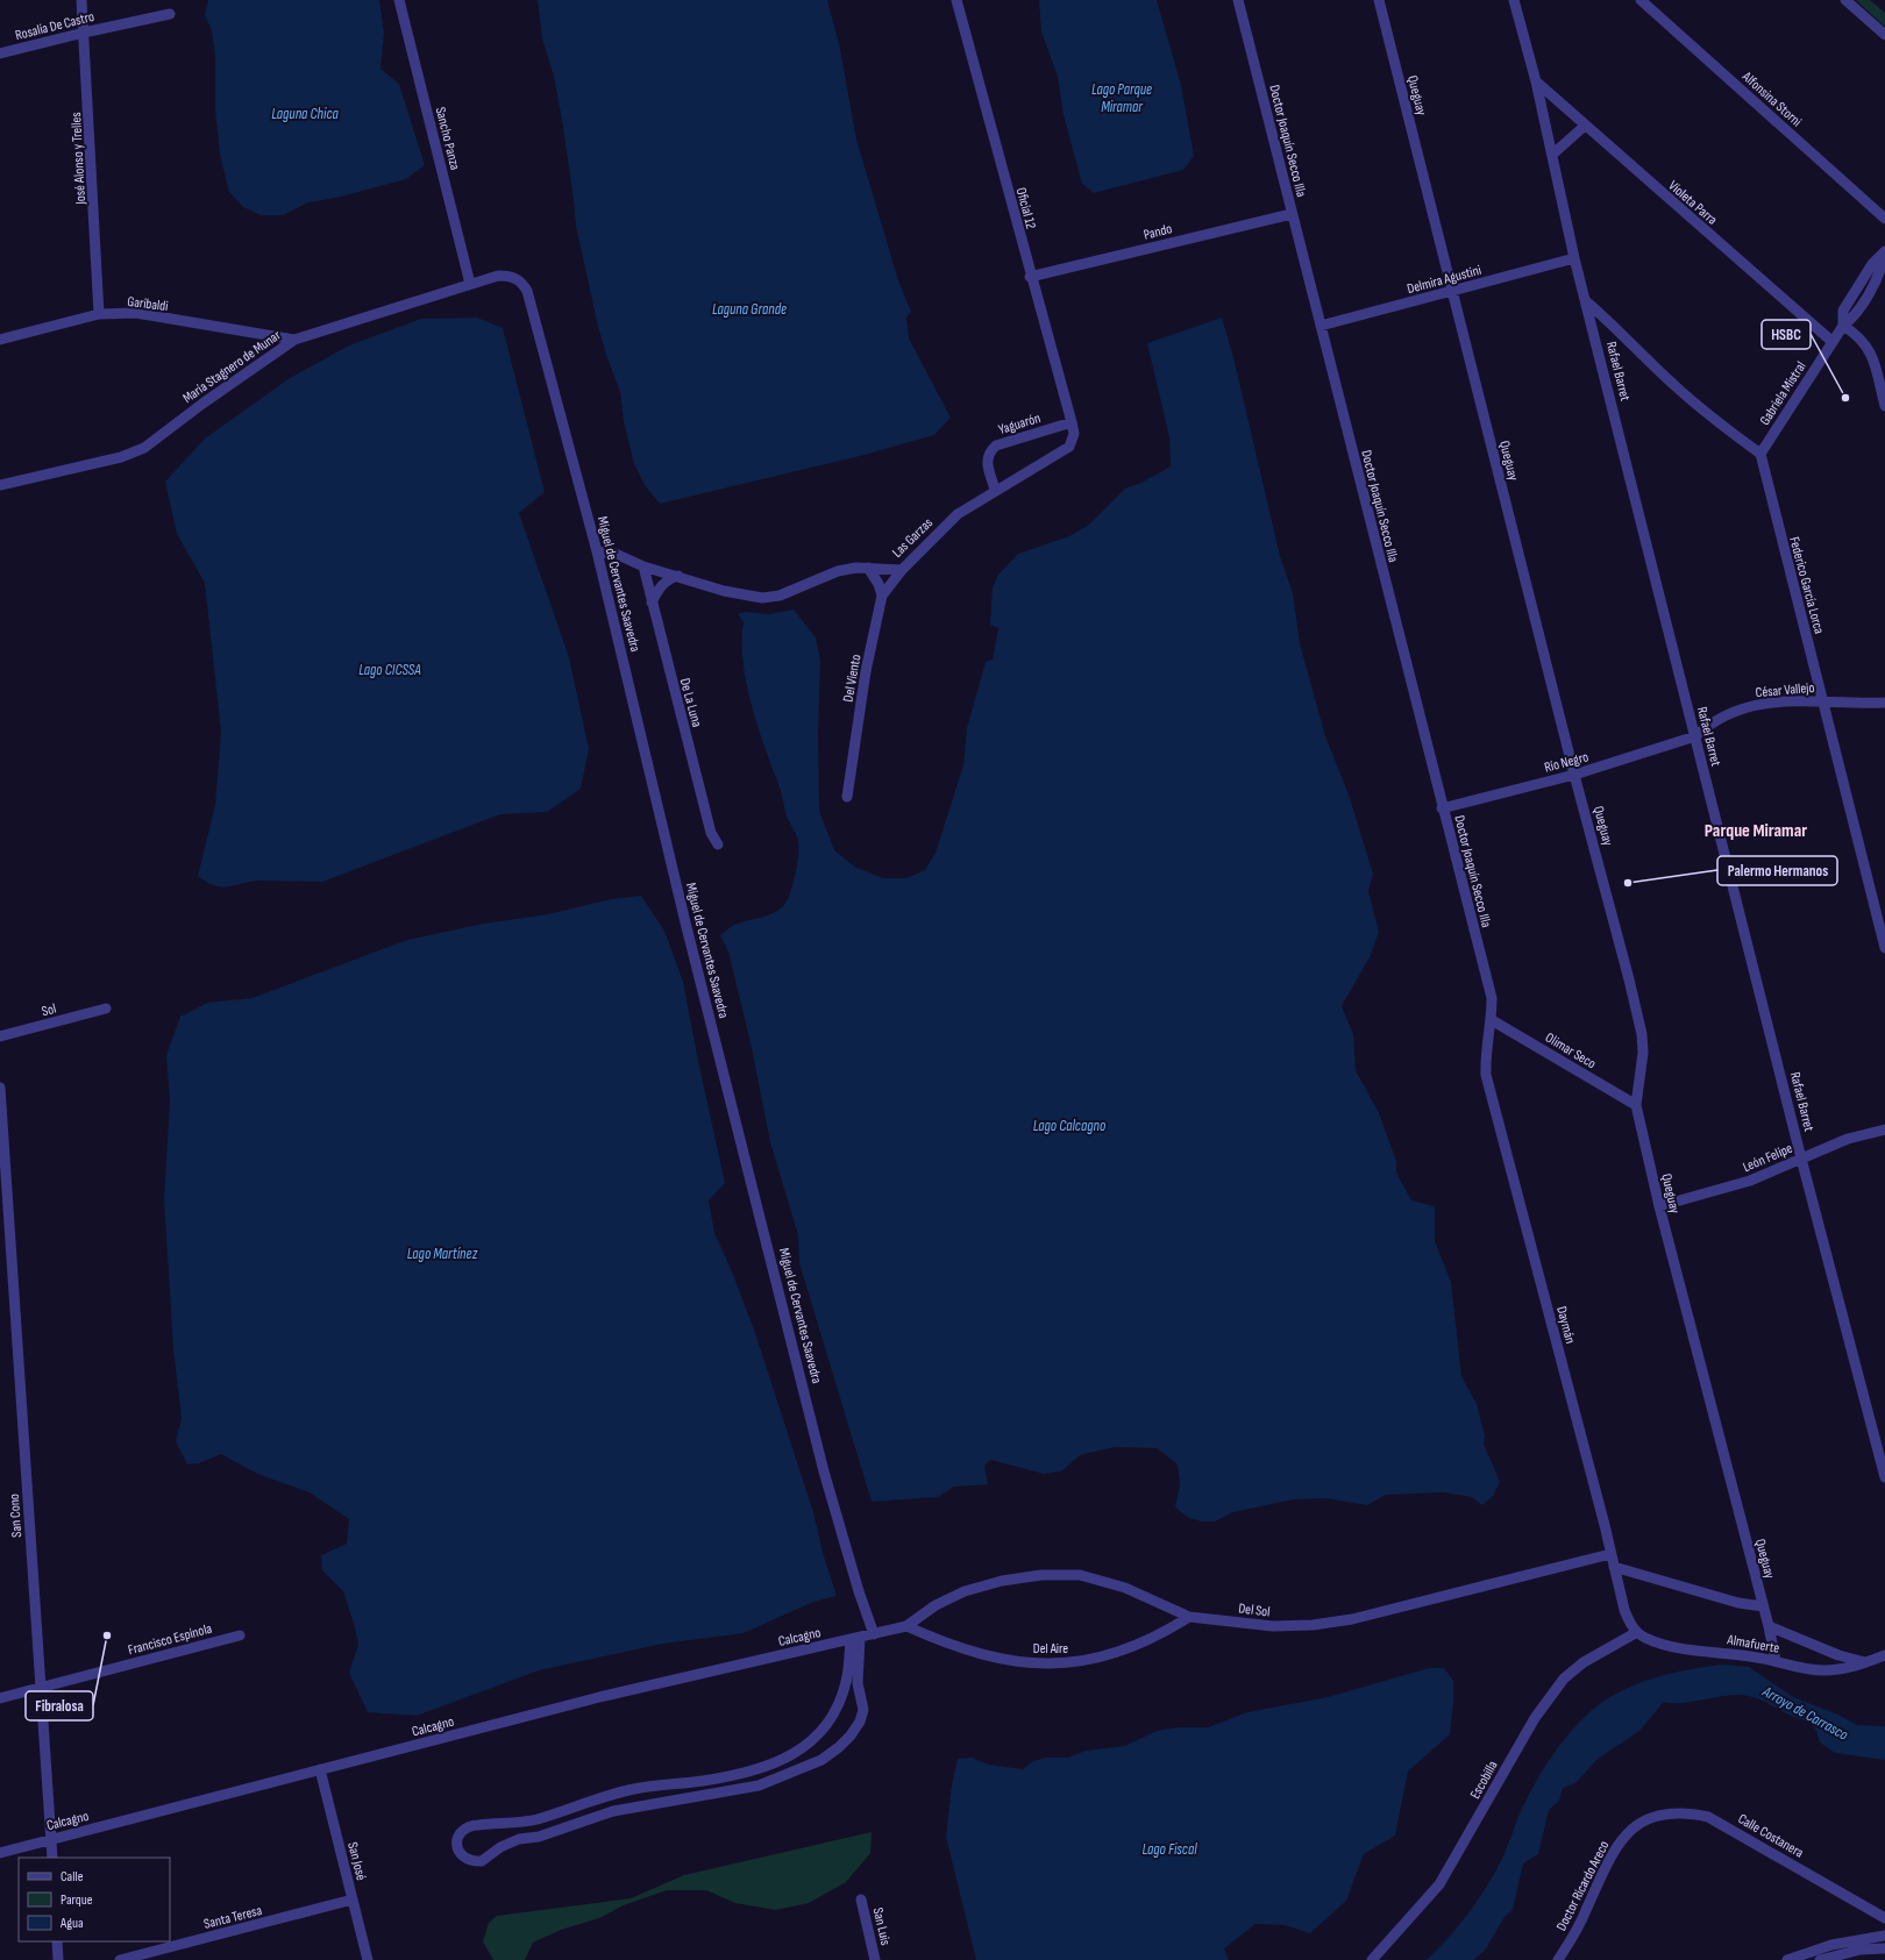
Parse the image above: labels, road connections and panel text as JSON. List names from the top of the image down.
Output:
{
  "streets": {
    "street": [
      "Rosalía De Castro",
      "Queguay",
      "Alfonsina Storni",
      "Sancho Panza",
      "Doctor Joaquín Secco Illa",
      "José Alonso y Trelles",
      "Violeta Parra",
      "Oficial 12",
      "Pando",
      "Delmira Agustini",
      "Garibaldi",
      "María Stagnero de Munar",
      "Rafael Barret",
      "Gabriela Mistral",
      "Yaguarón",
      "Las Garzas",
      "Miguel de Cervantes Saavedra",
      "Federico García Lorca",
      "Del Viento",
      "César Vallejo",
      "De La Luna",
      "Río Negro",
      "Sol",
      "Olimar Seco",
      "León Felipe",
      "Daymán",
      "San Cono",
      "Del Sol",
      "Calcagno",
      "Francisco Espínola",
      "Almafuerte",
      "Del Aire",
      "Escobilla",
      "Calle Costanera",
      "San José",
      "Doctor Ricardo Areco",
      "Santa Teresa",
      "San Luis"
    ]
  },
  "crossings": [
    ["Rosalía De Castro", "José Alonso y Trelles"],
    ["Queguay", "Delmira Agustini"],
    ["Queguay", "Río Negro"],
    ["Queguay", "Olimar Seco"],
    ["Queguay", "León Felipe"],
    ["Queguay", "Almafuerte"],
    ["Sancho Panza", "María Stagnero de Munar"],
    ["Doctor Joaquín Secco Illa", "Pando"],
    ["Doctor Joaquín Secco Illa", "Delmira Agustini"],
    ["Doctor Joaquín Secco Illa", "Río Negro"],
    ["Doctor Joaquín Secco Illa", "Olimar Seco"],
    ["Doctor Joaquín Secco Illa", "Daymán"],
    ["José Alonso y Trelles", "Garibaldi"],
    ["Violeta Parra", "Rafael Barret"],
    ["Violeta Parra", "Gabriela Mistral"],
    ["Oficial 12", "Pando"],
    ["Oficial 12", "Yaguarón"],
    ["Oficial 12", "Las Garzas"],
    ["Delmira Agustini", "Rafael Barret"],
    ["Garibaldi", "María Stagnero de Munar"],
    ["María Stagnero de Munar", "Miguel de Cervantes Saavedra"],
    ["Rafael Barret", "César Vallejo"],
    ["Rafael Barret", "Río Negro"],
    ["Rafael Barret", "León Felipe"],
    ["Gabriela Mistral", "Federico García Lorca"],
    ["Yaguarón", "Las Garzas"],
    ["Las Garzas", "Miguel de Cervantes Saavedra"],
    ["Las Garzas", "De La Luna"],
    ["Miguel de Cervantes Saavedra", "Calcagno"],
    ["Federico García Lorca", "César Vallejo"],
    ["César Vallejo", "Río Negro"],
    ["Olimar Seco", "Daymán"],
    ["Daymán", "Del Sol"],
    ["Daymán", "Almafuerte"],
    ["Daymán", "Escobilla"],
    ["San Cono", "Calcagno"],
    ["San Cono", "Francisco Espínola"],
    ["Del Sol", "Calcagno"],
    ["Del Sol", "Del Aire"],
    ["Calcagno", "Del Aire"],
    ["Calcagno", "San José"],
    ["Almafuerte", "Escobilla"],
    ["Calle Costanera", "Doctor Ricardo Areco"],
    ["San José", "Santa Teresa"]
  ],
  "districts": ["Parque Miramar"],
  "water": [
    "Lago Parque Miramar",
    "Laguna Chica",
    "Laguna Grande",
    "Lago CICSSA",
    "Lago Calcagno",
    "Lago Martínez",
    "Arroyo de Carrasco",
    "Lago Fiscal"
  ],
  "places": ["HSBC", "Palermo Hermanos", "Fibralosa"],
  "legend": ["Calle", "Parque", "Agua"]
}
